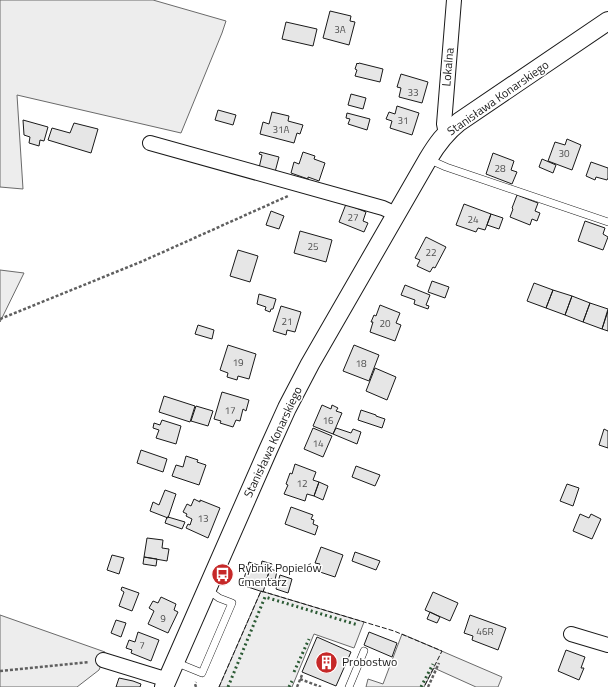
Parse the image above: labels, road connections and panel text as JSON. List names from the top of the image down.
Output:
{
  "streets": {
    "street": ["Lokalna", "Stanisława Konarskiego"]
  },
  "crossings": [
    ["Lokalna", "Stanisława Konarskiego"]
  ],
  "places": {
    "bus stop": ["Rybnik Popielów Cmentarz"],
    "building": ["Probostwo"]
  },
  "house_numbers": [
    "3A",
    "33",
    "31",
    "31A",
    "30",
    "28",
    "27",
    "24",
    "25",
    "22",
    "21",
    "20",
    "19",
    "18",
    "17",
    "16",
    "14",
    "12",
    "13",
    "9",
    "46R",
    "7"
  ]
}
